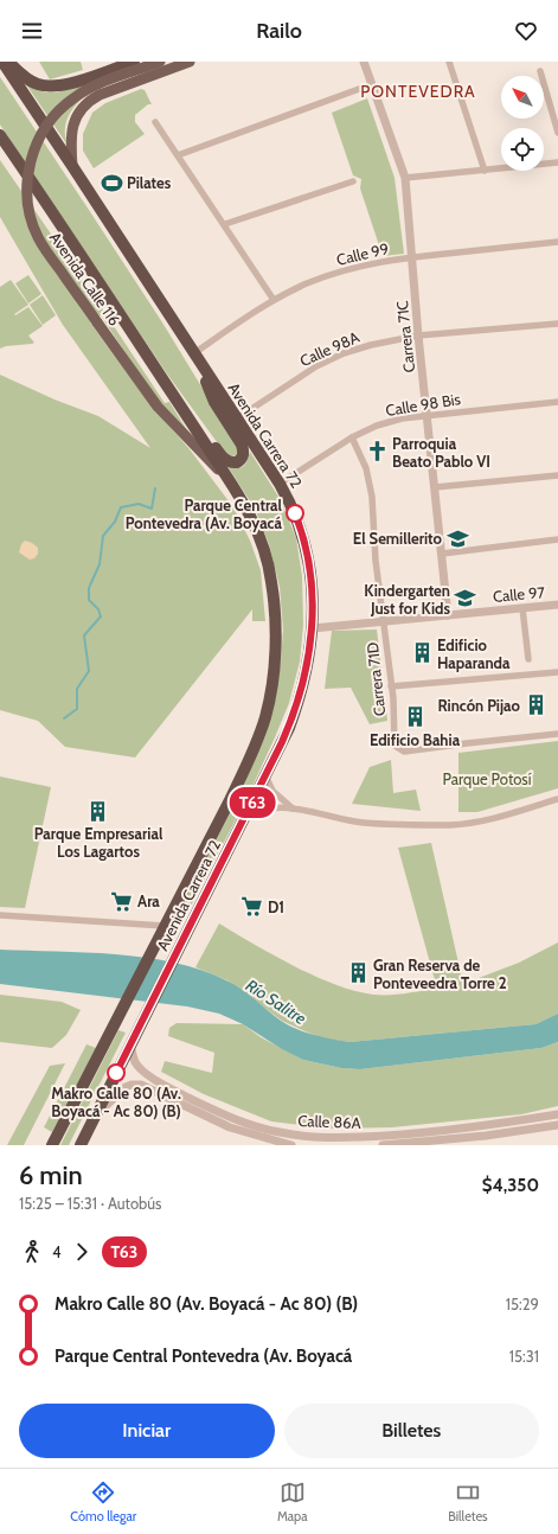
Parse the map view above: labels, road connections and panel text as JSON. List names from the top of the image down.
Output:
{
  "streets": {
    "highway": ["Avenida Carrera 72"],
    "main road": ["Avenida Calle 116"],
    "street": [
      "Calle 99",
      "Carrera 71C",
      "Calle 98A",
      "Calle 98 Bis",
      "Calle 97",
      "Carrera 71D",
      "Calle 86A"
    ]
  },
  "crossings": [
    ["Calle 99", "Carrera 71C"],
    ["Calle 99", "Avenida Carrera 72"],
    ["Avenida Calle 116", "Avenida Carrera 72"],
    ["Carrera 71C", "Calle 98A"],
    ["Carrera 71C", "Calle 98 Bis"],
    ["Carrera 71C", "Calle 97"],
    ["Calle 98A", "Avenida Carrera 72"],
    ["Calle 98 Bis", "Avenida Carrera 72"],
    ["Calle 98 Bis", "Carrera 71D"],
    ["Avenida Carrera 72", "Calle 97"],
    ["Avenida Carrera 72", "Calle 86A"],
    ["Calle 97", "Carrera 71D"]
  ],
  "districts": ["PONTEVEDRA"],
  "water": ["Río Salitre"],
  "parks": ["Parque Potosí"],
  "places": {
    "sports": ["Pilates"],
    "church": ["Parroquia Beato Pablo VI"],
    "other": ["Parque Central Pontevedra (Av. Boyacá", "Makro Calle 80 (Av. Boyacá - Ac 80) (B)"],
    "school or university": ["El Semillerito", "Kindergarten Just for Kids"],
    "building": [
      "Edificio Haparanda",
      "Rincón Pijao",
      "Edificio Bahia",
      "Parque Empresarial Los Lagartos",
      "Gran Reserva de Ponteveedra Torre 2"
    ],
    "supermarket": ["Ara", "D1"]
  },
  "lines": ["bus line T63"],
  "north": "top left",
  "page": {
    "header": "Railo",
    "on_map": "T63",
    "heading": ["6 min", "15:25 – 15:31 · Autobús", "$4,350"],
    "legs": ["4", "T63"],
    "list": [
      {
        "name": "Makro Calle 80 (Av. Boyacá - Ac 80) (B)",
        "value": "15:29"
      },
      {
        "name": "Parque Central Pontevedra (Av. Boyacá",
        "value": "15:31"
      }
    ],
    "buttons": ["Iniciar", "Billetes"],
    "tabs": ["Cómo llegar", "Mapa", "Billetes"]
  }
}
